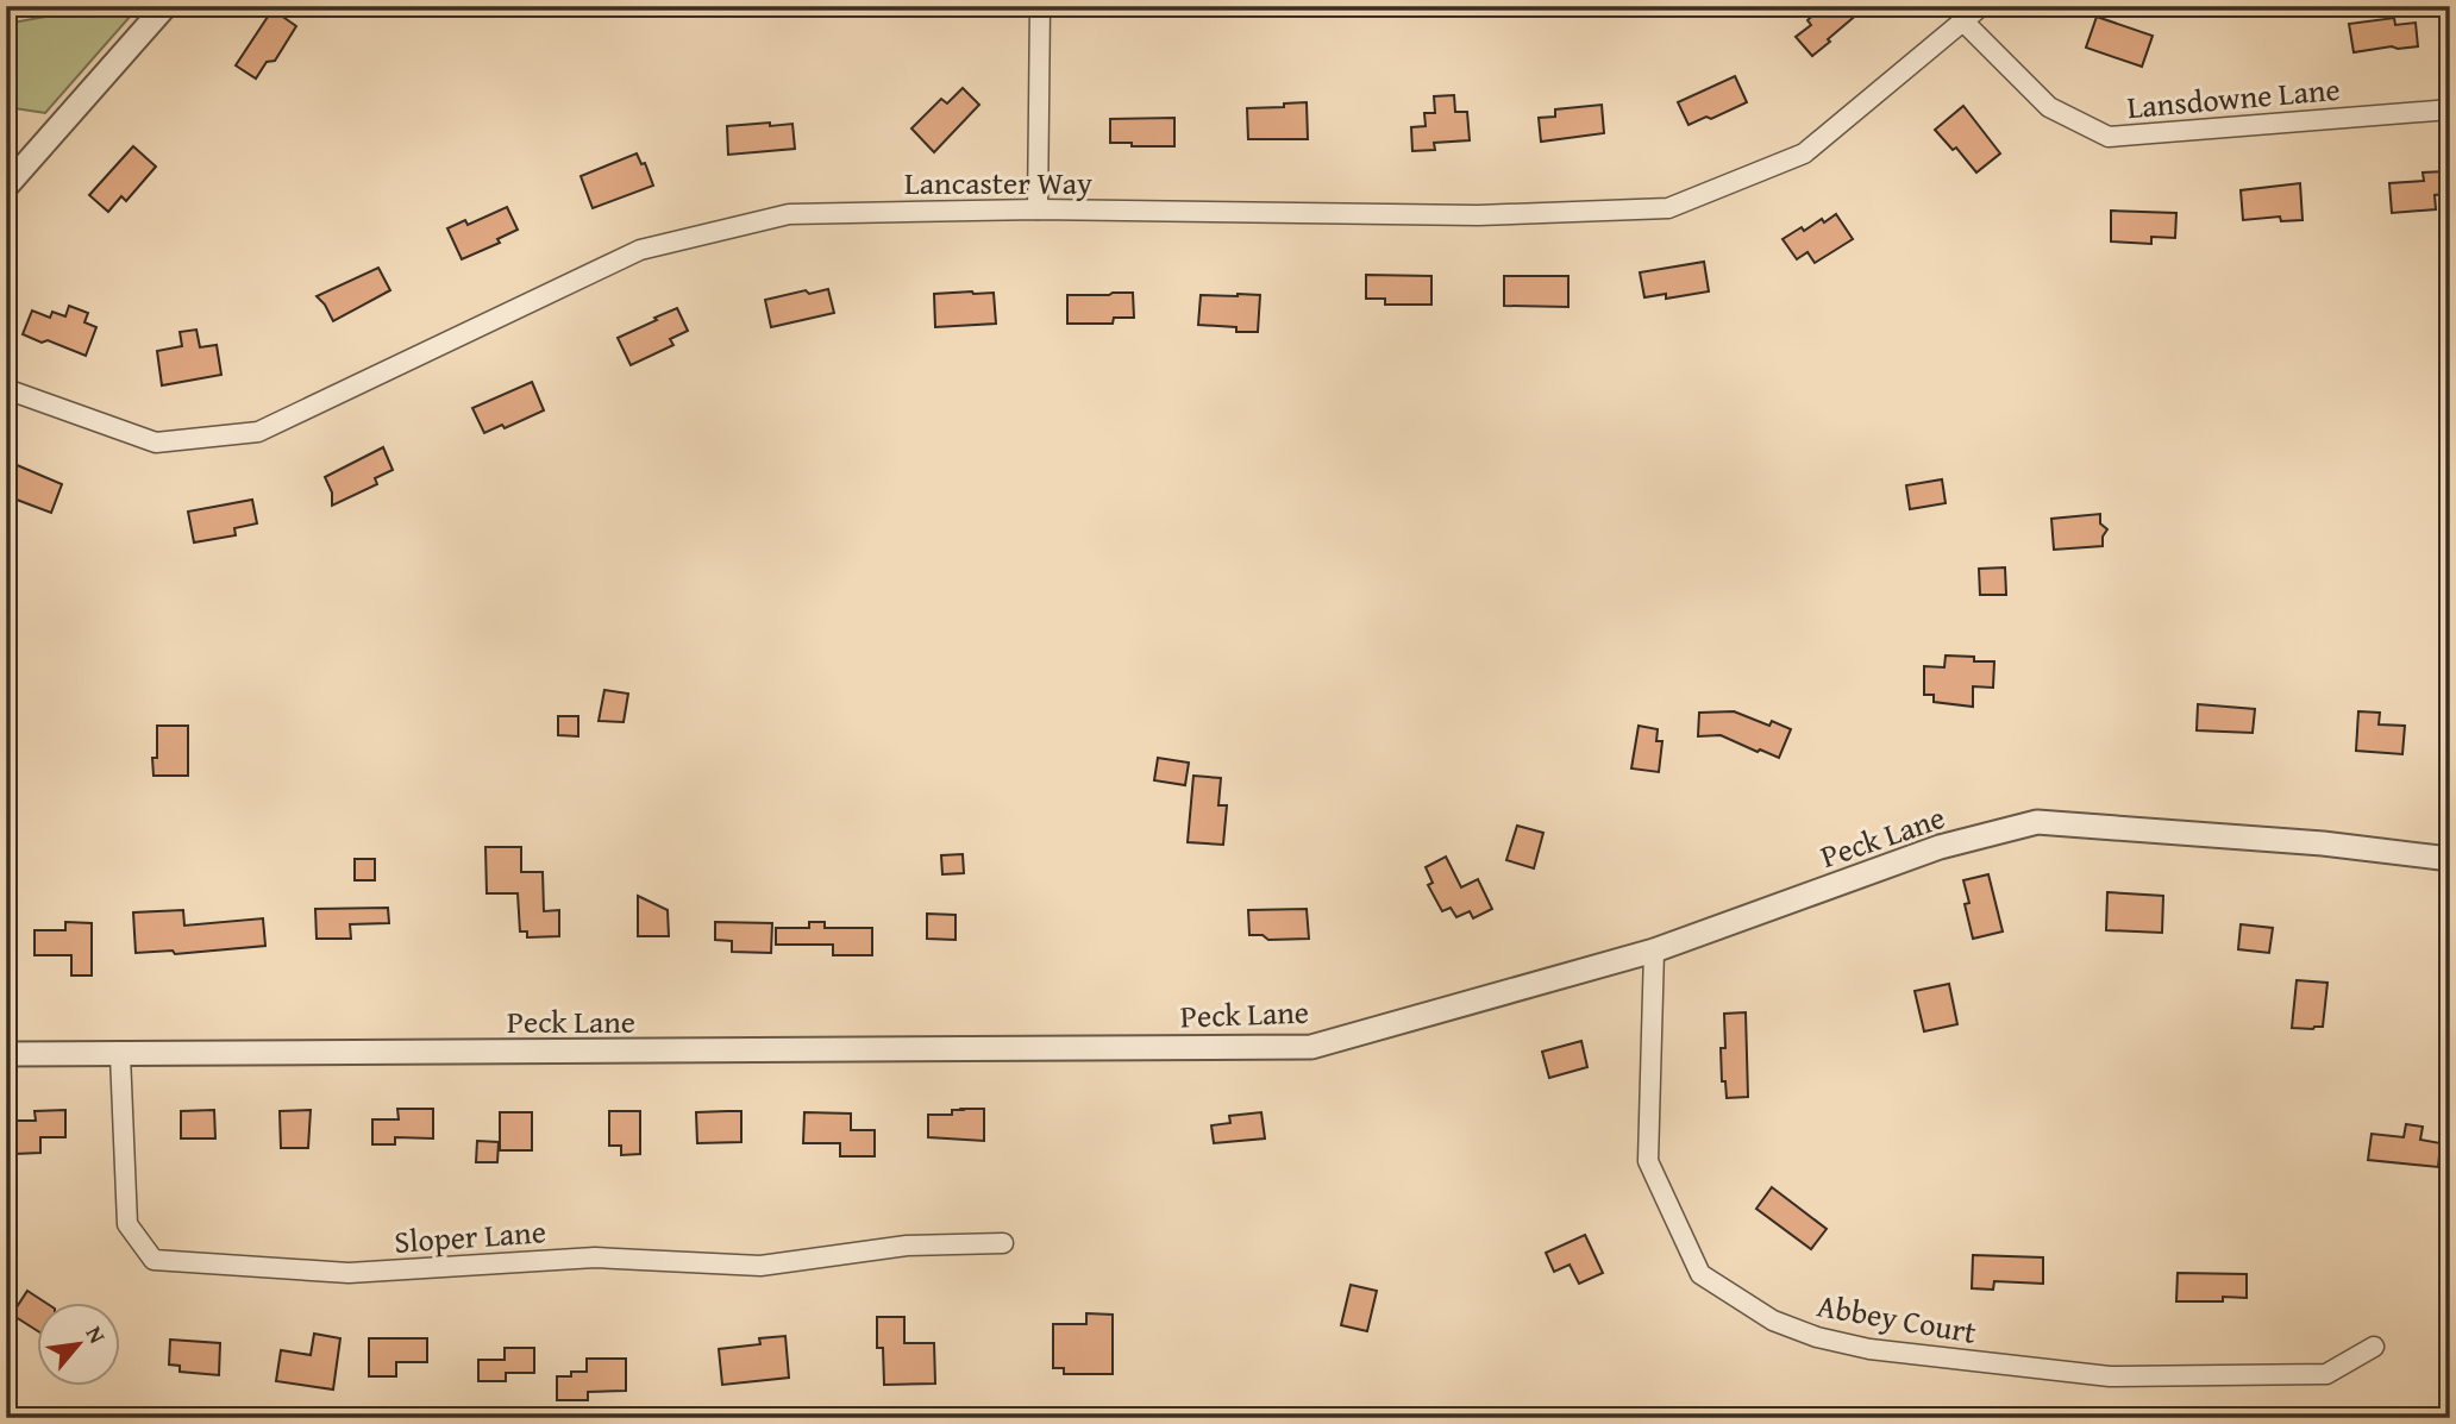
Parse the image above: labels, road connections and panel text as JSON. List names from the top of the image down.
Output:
{
  "streets": {
    "street": [
      "Lansdowne Lane",
      "Lancaster Way",
      "Peck Lane",
      "Sloper Lane",
      "Abbey Court"
    ]
  },
  "crossings": [
    ["Lansdowne Lane", "Lancaster Way"],
    ["Peck Lane", "Sloper Lane"],
    ["Peck Lane", "Abbey Court"]
  ],
  "north": "top right"
}
